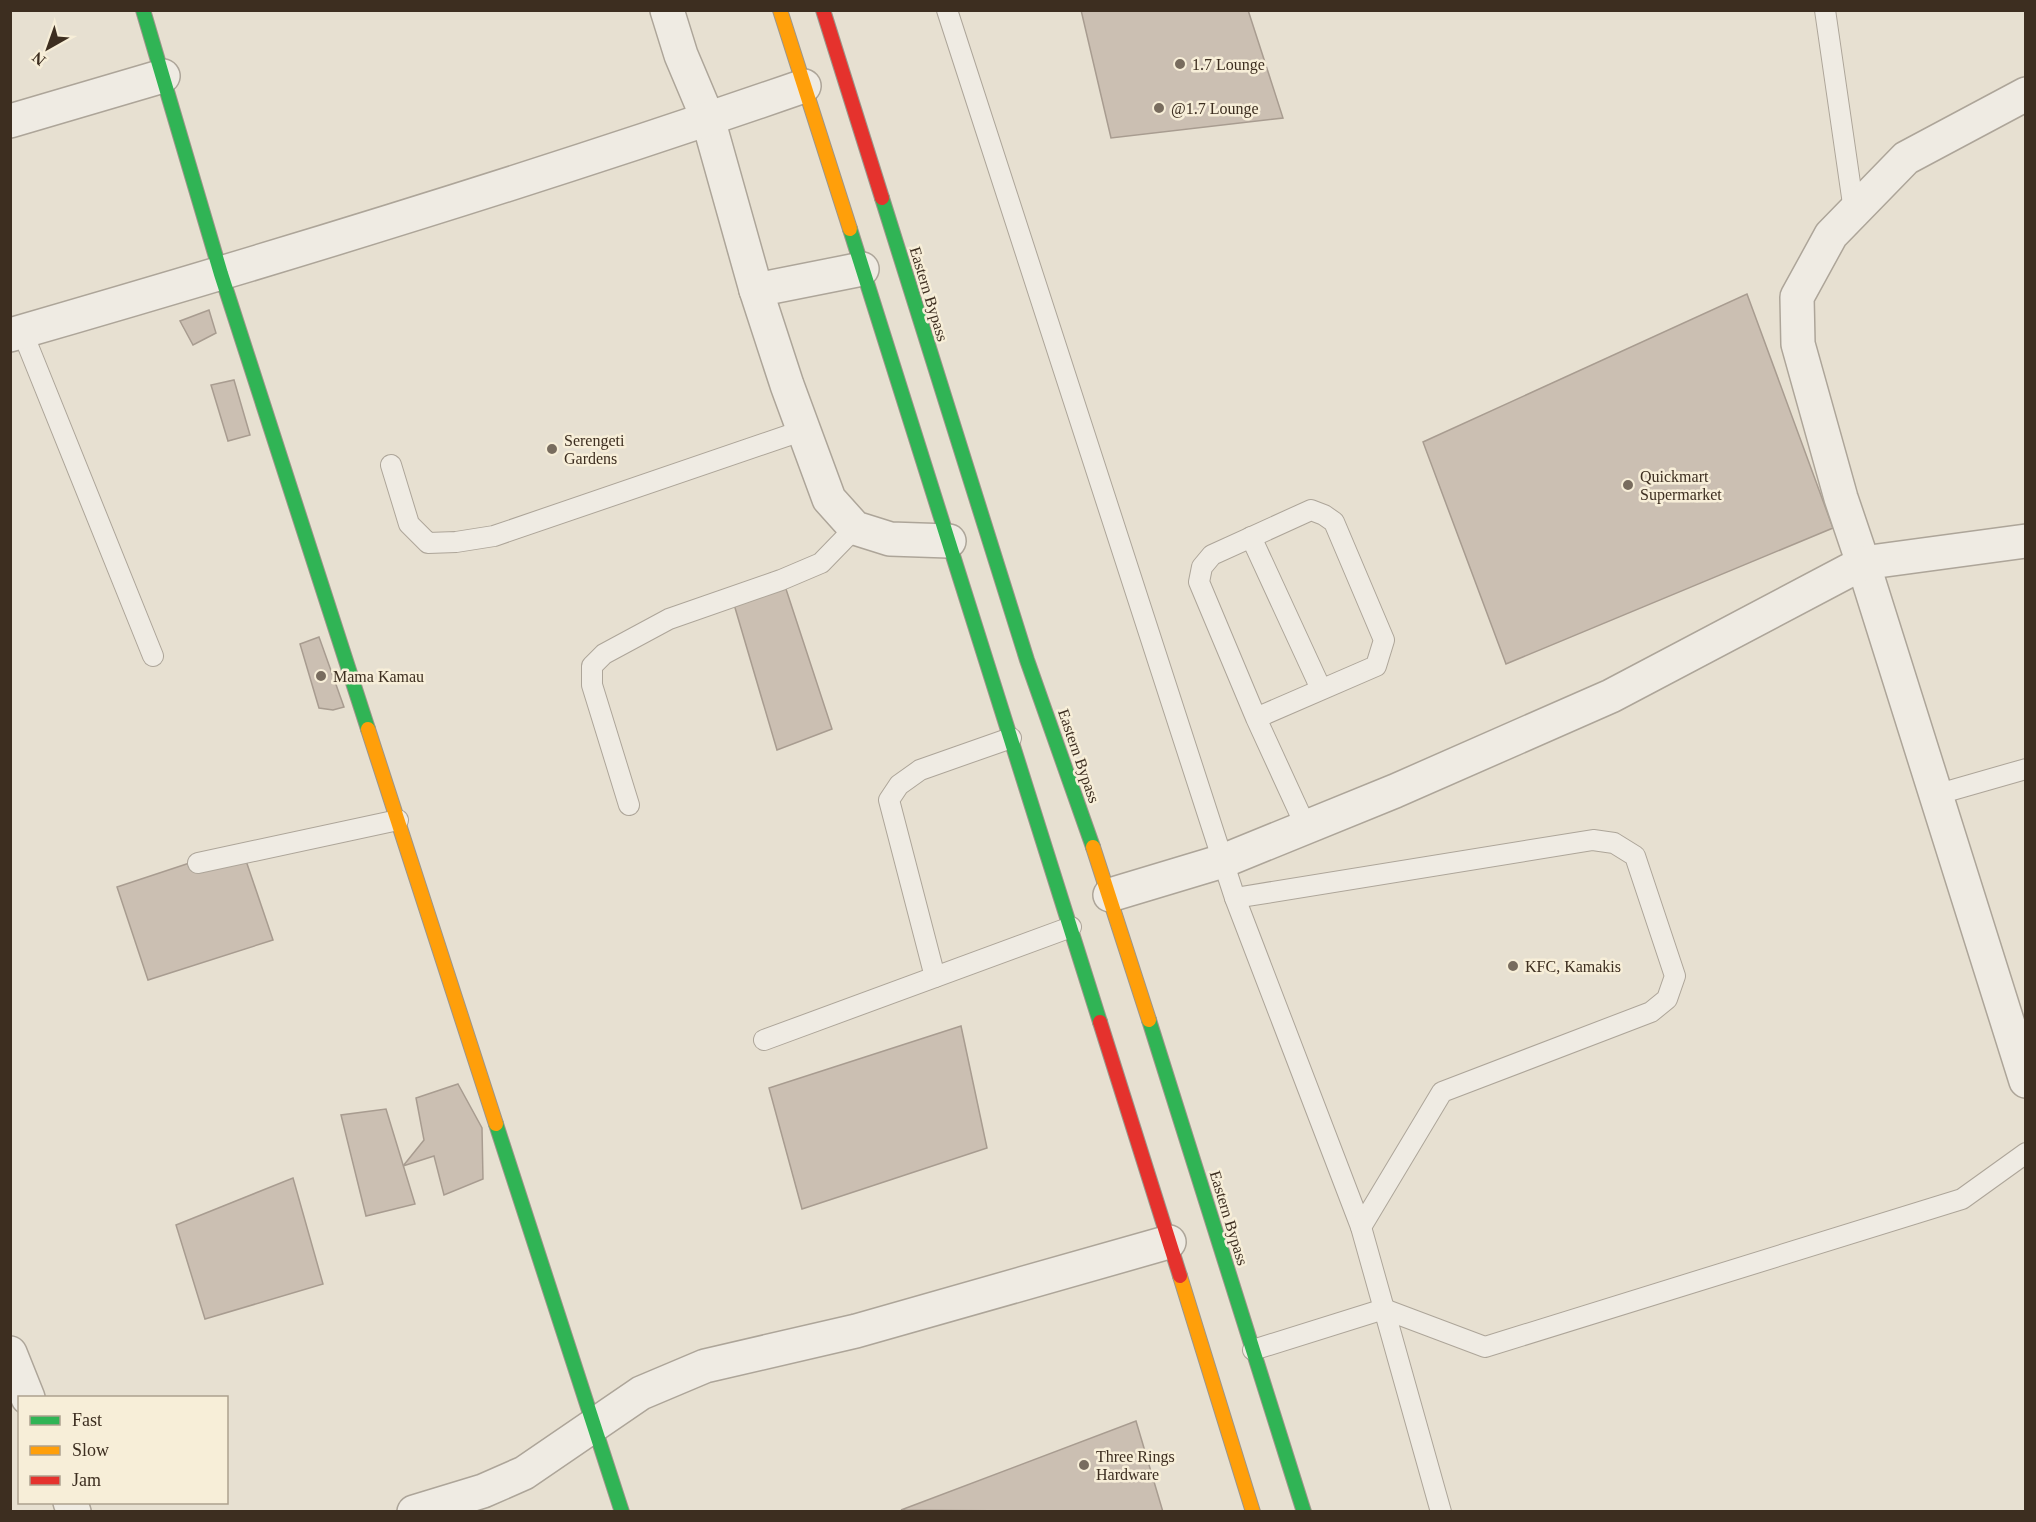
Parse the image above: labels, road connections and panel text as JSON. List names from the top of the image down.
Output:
{
  "streets": {
    "main road": ["Eastern Bypass"]
  },
  "places": [
    "1.7 Lounge",
    "@1.7 Lounge",
    "Serengeti Gardens",
    "Quickmart Supermarket",
    "Mama Kamau",
    "KFC, Kamakis",
    "Three Rings Hardware"
  ],
  "legend": ["Fast", "Slow", "Jam"],
  "north": "bottom left"
}
